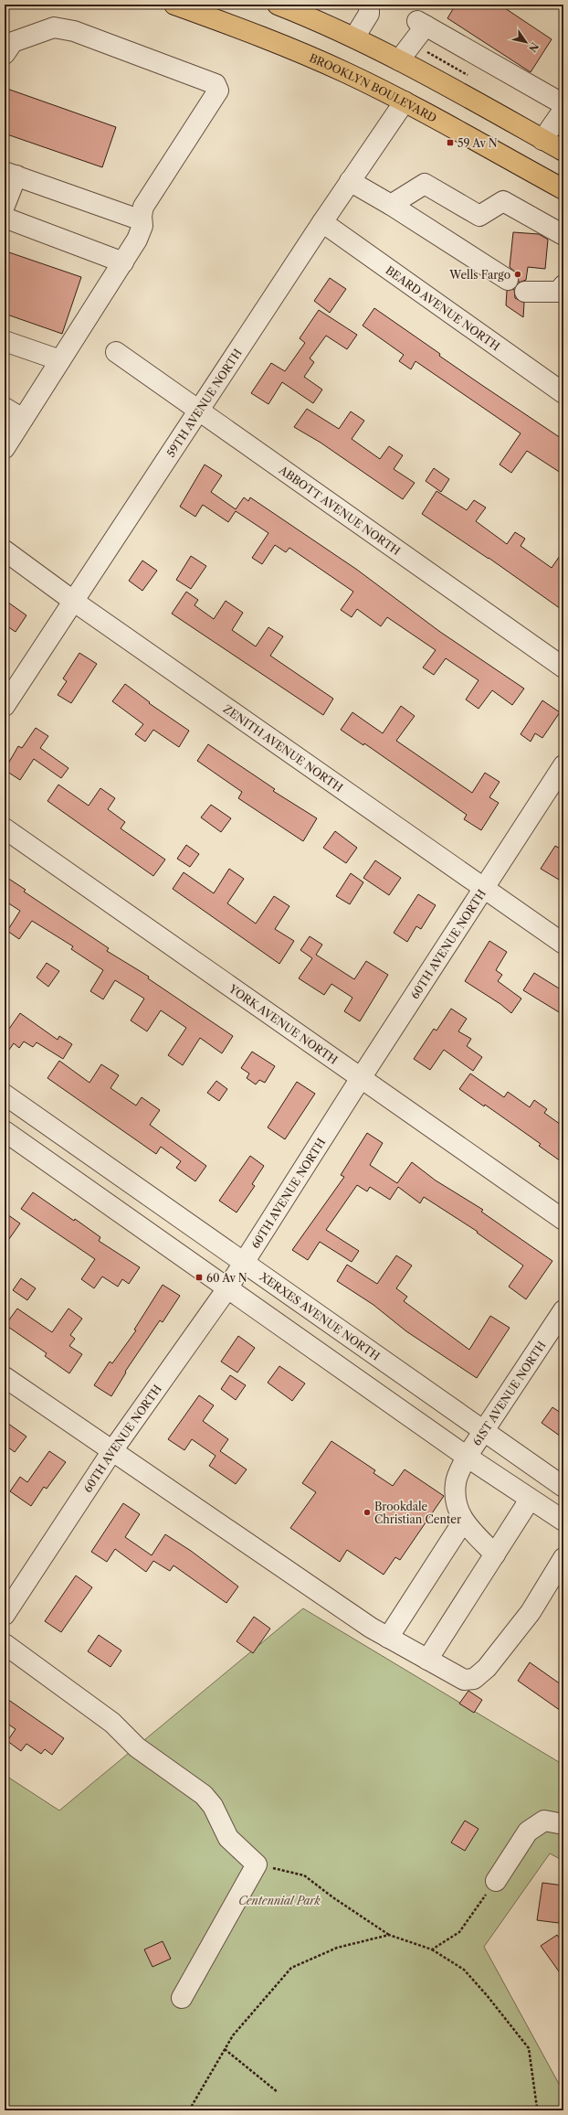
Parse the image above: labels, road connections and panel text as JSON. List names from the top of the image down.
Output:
{
  "streets": {
    "main road": ["BROOKLYN BOULEVARD"],
    "street": [
      "BEARD AVENUE NORTH",
      "59TH AVENUE NORTH",
      "ABBOTT AVENUE NORTH",
      "ZENITH AVENUE NORTH",
      "60TH AVENUE NORTH",
      "YORK AVENUE NORTH",
      "XERXES AVENUE NORTH",
      "61ST AVENUE NORTH"
    ]
  },
  "crossings": [
    ["BROOKLYN BOULEVARD", "59TH AVENUE NORTH"],
    ["BEARD AVENUE NORTH", "59TH AVENUE NORTH"],
    ["59TH AVENUE NORTH", "ABBOTT AVENUE NORTH"],
    ["59TH AVENUE NORTH", "ZENITH AVENUE NORTH"],
    ["ZENITH AVENUE NORTH", "60TH AVENUE NORTH"],
    ["60TH AVENUE NORTH", "YORK AVENUE NORTH"],
    ["60TH AVENUE NORTH", "XERXES AVENUE NORTH"],
    ["XERXES AVENUE NORTH", "61ST AVENUE NORTH"]
  ],
  "parks": ["Centennial Park"],
  "places": {
    "transit": ["59 Av N", "60 Av N"],
    "other": ["Wells Fargo", "Brookdale Christian Center"]
  },
  "north": "bottom right"
}
